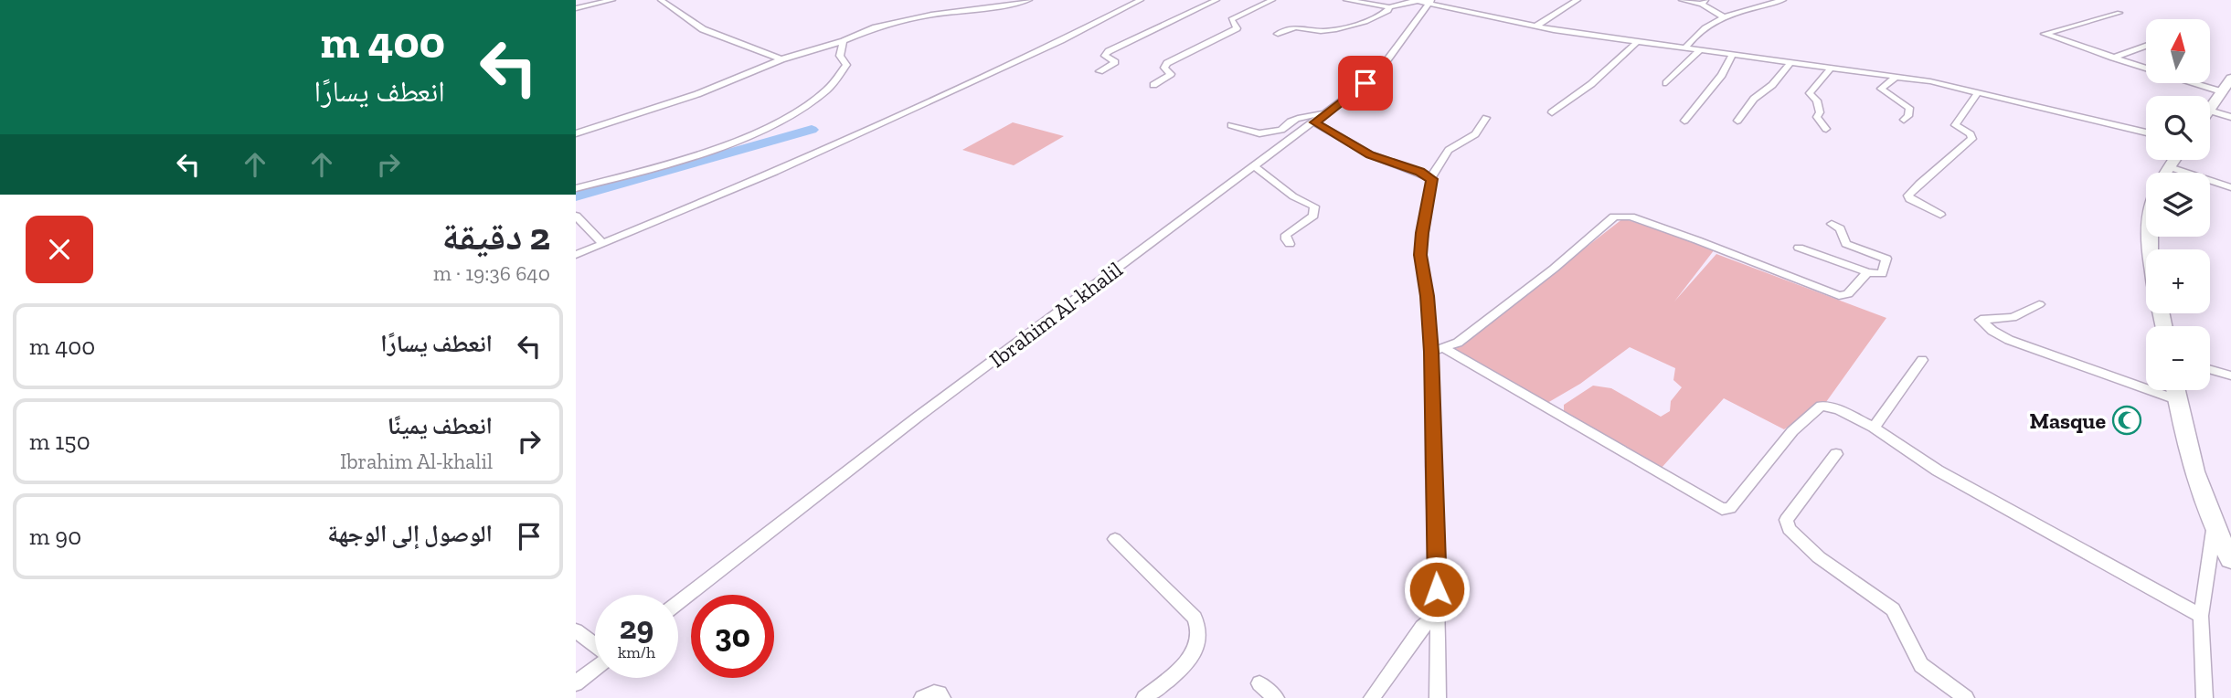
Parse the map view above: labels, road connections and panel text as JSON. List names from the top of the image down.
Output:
{
  "streets": {
    "street": ["Ibrahim Al-khalil"]
  },
  "places": {
    "mosque": ["Masque"]
  },
  "north": "top",
  "page": {
    "turn": ["400 m", "انعطف يسارًا"],
    "map_buttons": ["+", "−"],
    "heading": ["2 دقيقة", "640 m · 19:36"],
    "list": [
      {
        "name": "انعطف يسارًا",
        "value": "400 m"
      },
      {
        "name": "انعطف يمينًا",
        "note": "Ibrahim Al-khalil",
        "value": "150 m"
      },
      {
        "name": "الوصول إلى الوجهة",
        "value": "90 m"
      }
    ],
    "speed": "29 km/h",
    "limit": "30"
  }
}
